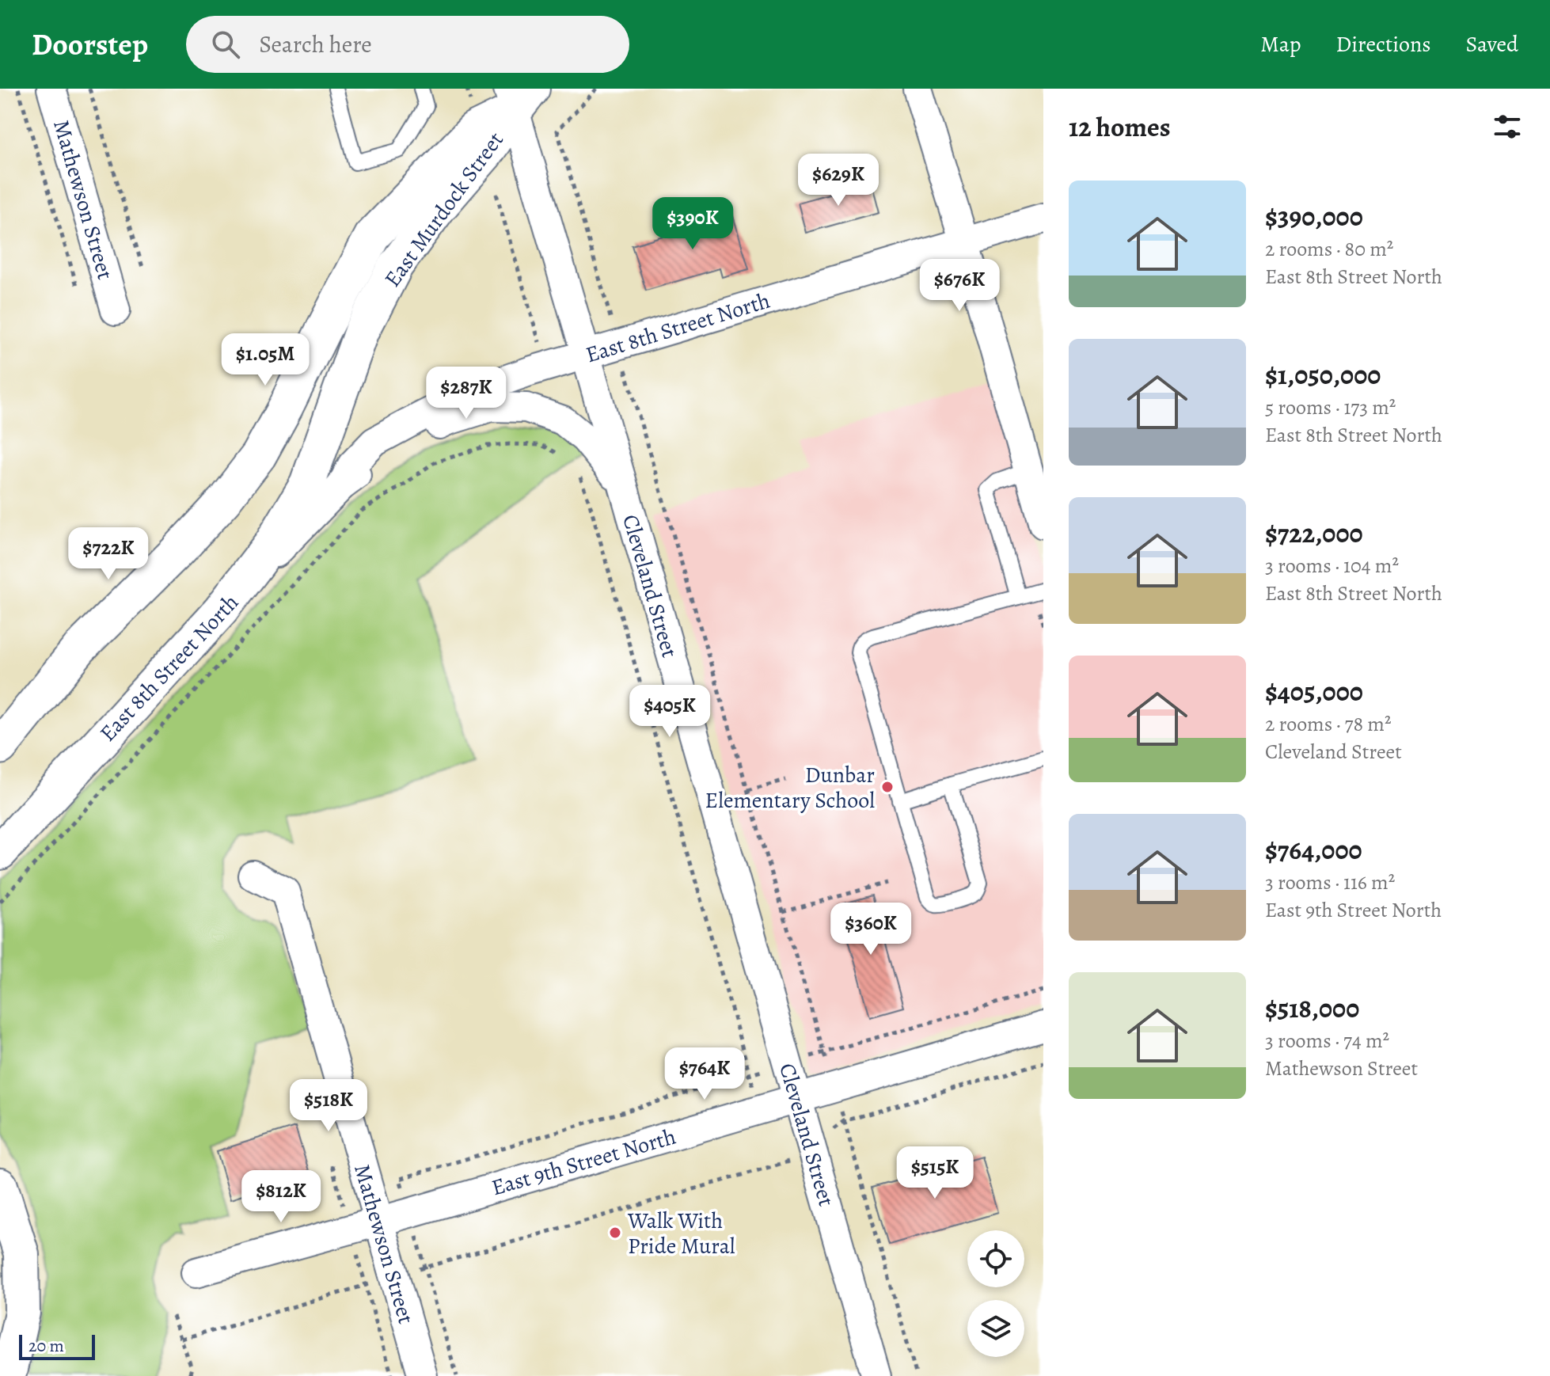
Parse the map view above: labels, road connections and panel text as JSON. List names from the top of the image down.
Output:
{
  "streets": {
    "main road": ["East Murdock Street", "East 8th Street North"],
    "street": ["Mathewson Street", "Cleveland Street", "East 9th Street North"]
  },
  "crossings": [
    ["Mathewson Street", "East 9th Street North"],
    ["East Murdock Street", "East 8th Street North"],
    ["East Murdock Street", "Cleveland Street"],
    ["East 8th Street North", "Cleveland Street"],
    ["Cleveland Street", "East 9th Street North"]
  ],
  "places": ["Dunbar Elementary School", "Walk With Pride Mural"],
  "scale_bar": "20 m",
  "page": {
    "header": "Doorstep",
    "search": "Search here",
    "nav": ["Map", "Directions", "Saved"],
    "heading": "12 homes",
    "price": [
      "$629K",
      "$390K",
      "$676K",
      "$1.05M",
      "$287K",
      "$722K",
      "$405K",
      "$360K",
      "$764K",
      "$518K",
      "$515K",
      "$812K"
    ],
    "list": [
      {
        "name": "$390,000",
        "note": "2 rooms · 80 m² · East 8th Street North"
      },
      {
        "name": "$1,050,000",
        "note": "5 rooms · 173 m² · East 8th Street North"
      },
      {
        "name": "$722,000",
        "note": "3 rooms · 104 m² · East 8th Street North"
      },
      {
        "name": "$405,000",
        "note": "2 rooms · 78 m² · Cleveland Street"
      },
      {
        "name": "$764,000",
        "note": "3 rooms · 116 m² · East 9th Street North"
      },
      {
        "name": "$518,000",
        "note": "3 rooms · 74 m² · Mathewson Street"
      }
    ],
    "scale": "20 m"
  }
}
